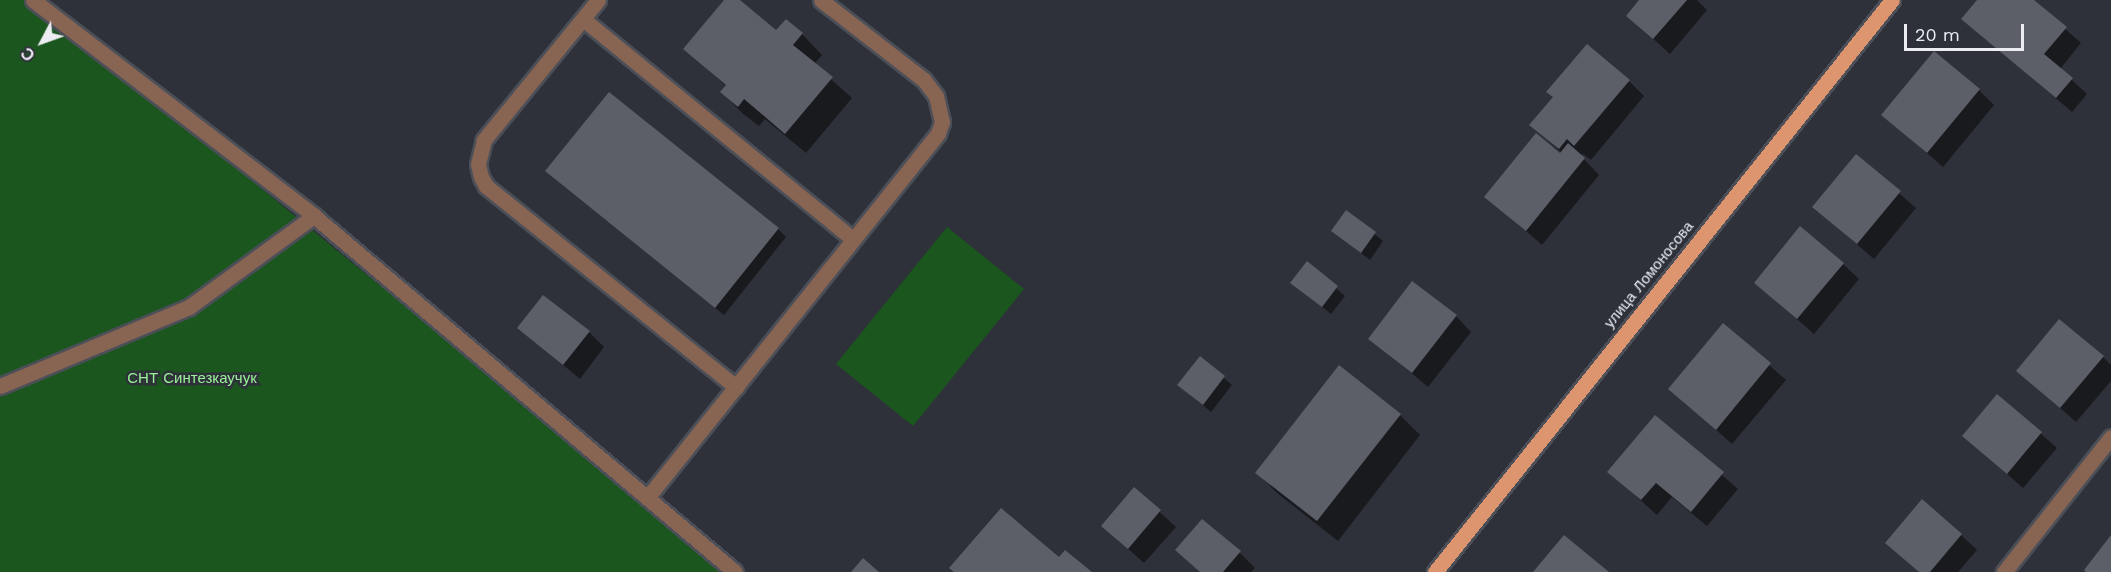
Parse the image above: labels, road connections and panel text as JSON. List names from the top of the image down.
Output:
{
  "streets": {
    "main road": ["улица Ломоносова"]
  },
  "parks": ["СНТ Синтезкаучук"],
  "scale_bar": "20 m",
  "north": "bottom left"
}
